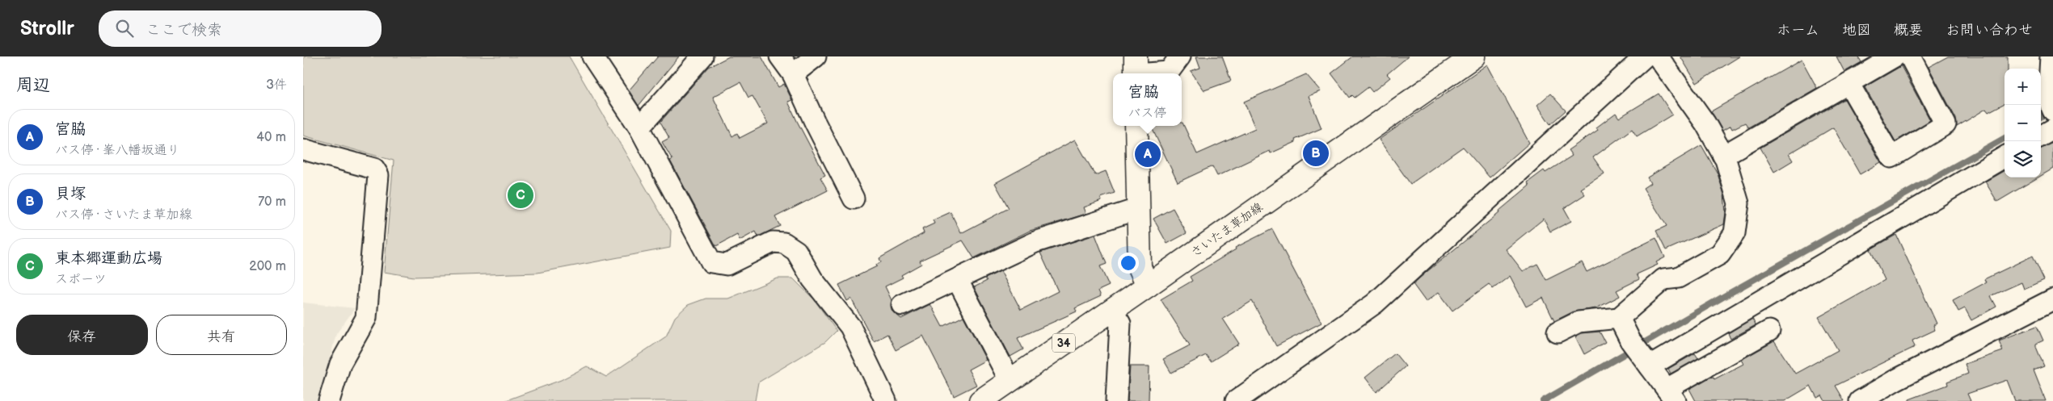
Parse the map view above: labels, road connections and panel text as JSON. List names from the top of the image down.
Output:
{
  "streets": {
    "main road": ["さいたま草加線", "34"]
  },
  "page": {
    "header": "Strollr",
    "search": "ここで検索",
    "nav": [
      "ホーム",
      "地図",
      "概要",
      "お問い合わせ"
    ],
    "heading": ["周辺", "3件"],
    "map_buttons": ["+", "−"],
    "popup": ["宮脇", "バス停"],
    "list": [
      {
        "mark": "A",
        "name": "宮脇",
        "note": "バス停 · 峯八幡坂通り",
        "value": "40 m"
      },
      {
        "mark": "B",
        "name": "貝塚",
        "note": "バス停 · さいたま草加線",
        "value": "70 m"
      },
      {
        "mark": "C",
        "name": "東本郷運動広場",
        "note": "スポーツ",
        "value": "200 m"
      }
    ],
    "pins": ["B", "A", "C"],
    "buttons": ["保存", "共有"]
  }
}
